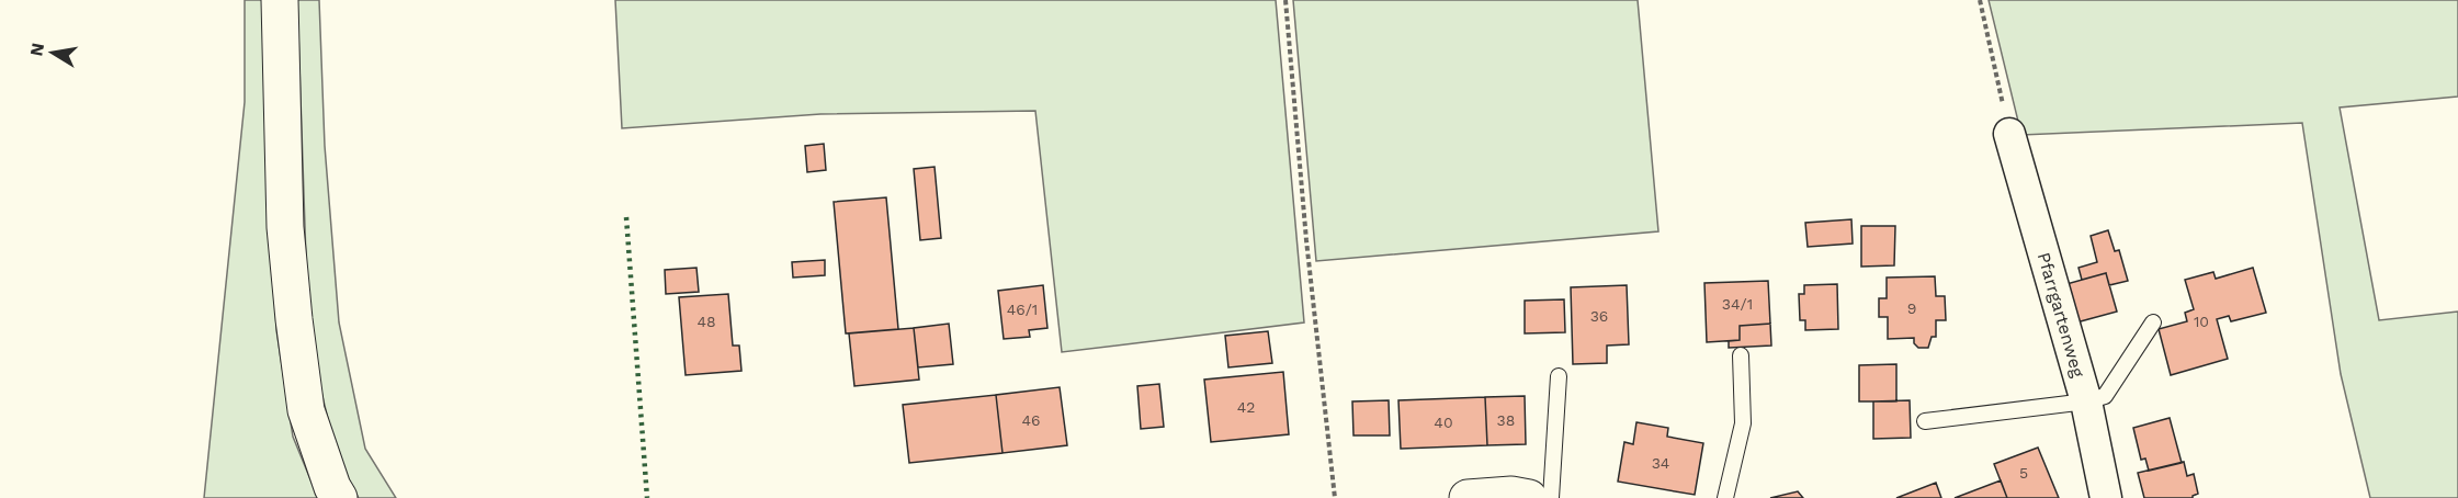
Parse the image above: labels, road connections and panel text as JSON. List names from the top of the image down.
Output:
{
  "streets": {
    "street": ["Pfarrgartenweg"]
  },
  "house_numbers": [
    "34/1",
    "9",
    "46/1",
    "36",
    "48",
    "10",
    "42",
    "46",
    "38",
    "40",
    "34",
    "5"
  ],
  "north": "left"
}
